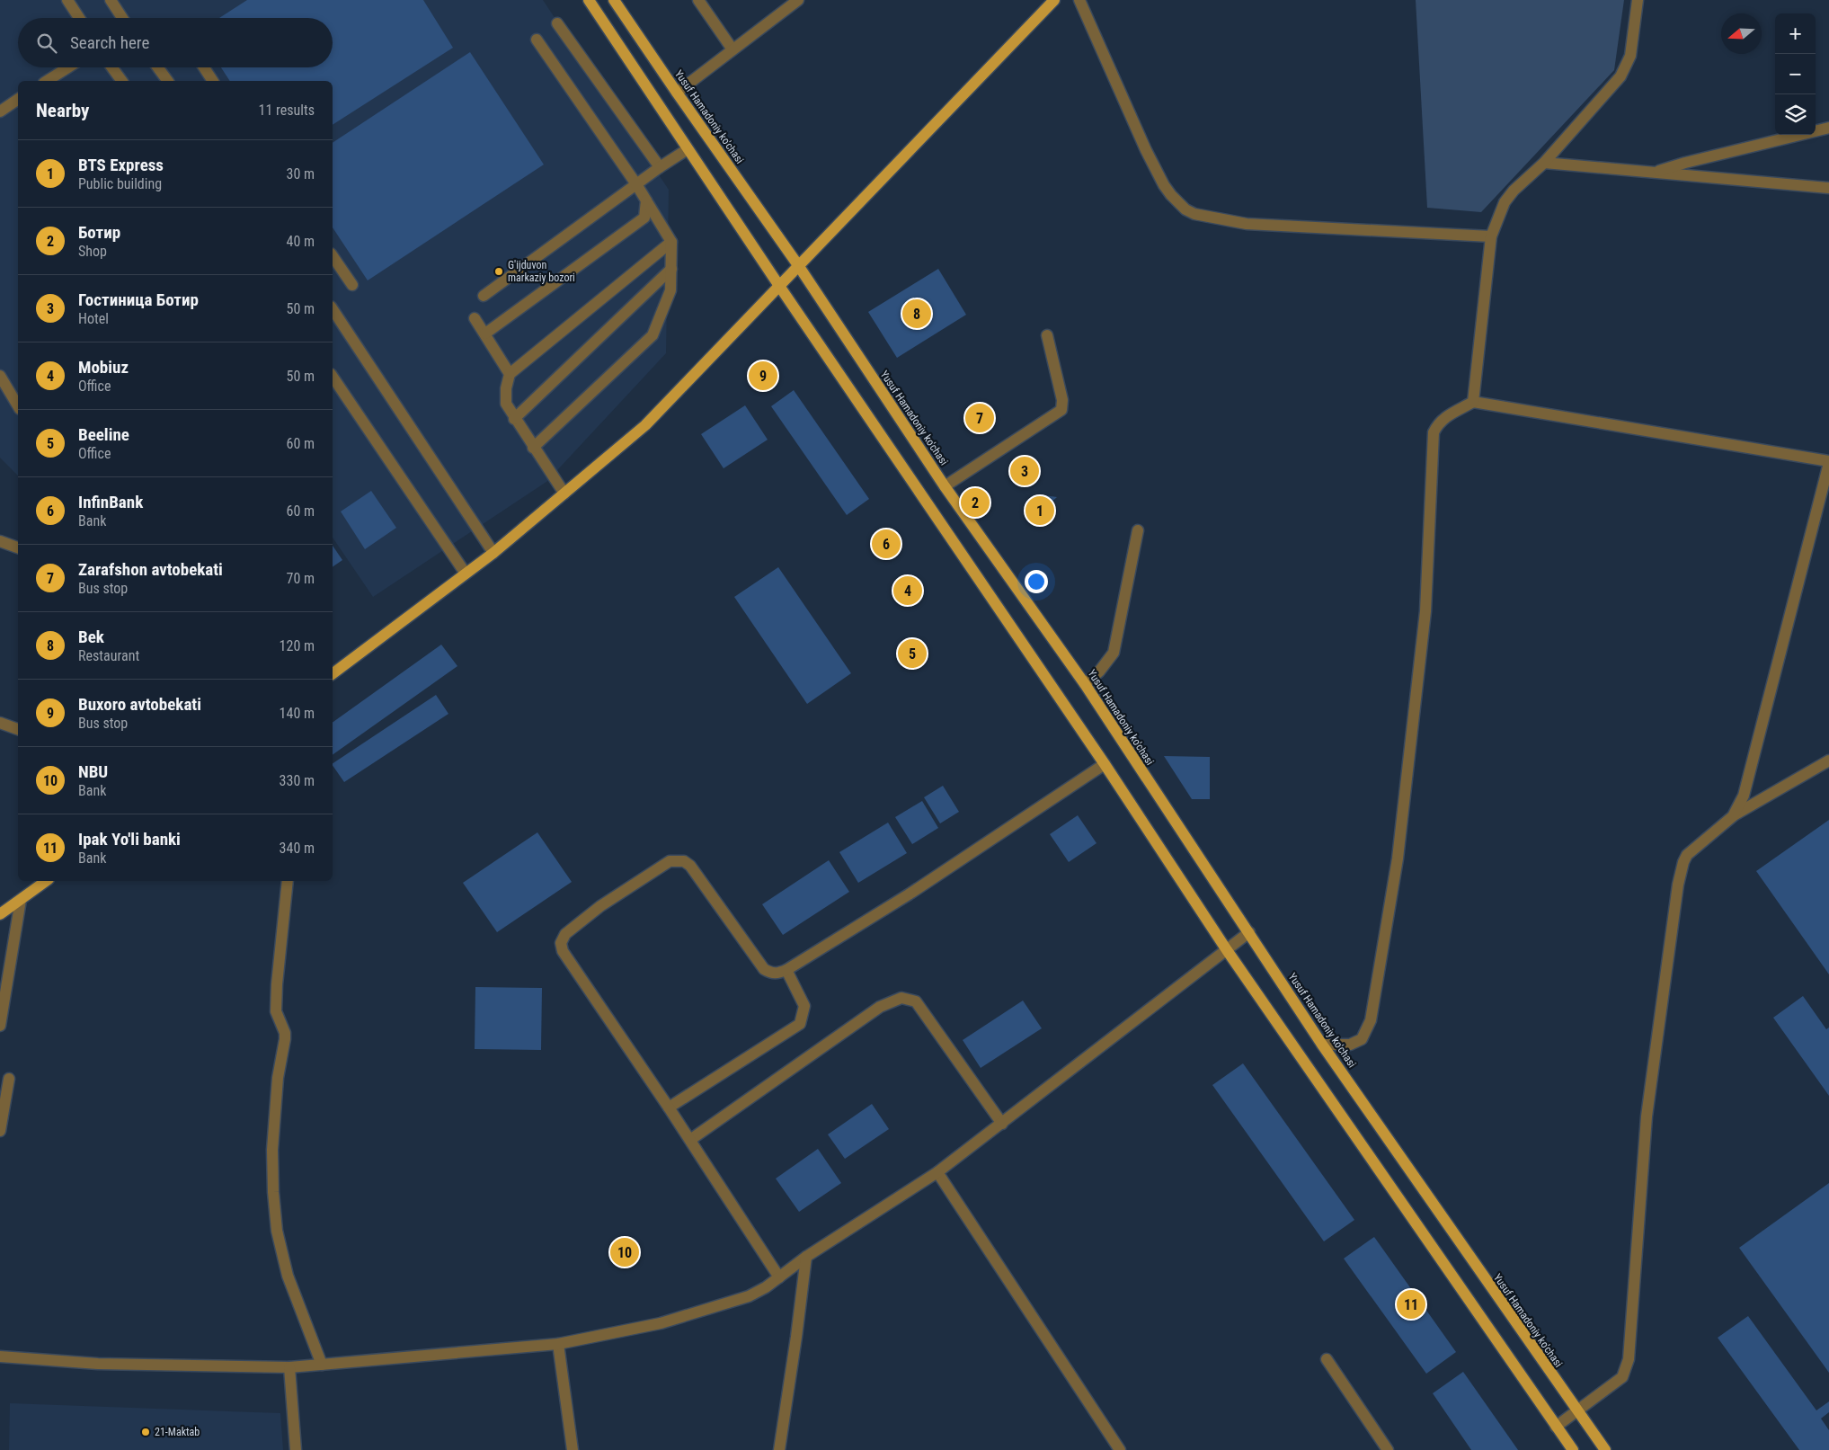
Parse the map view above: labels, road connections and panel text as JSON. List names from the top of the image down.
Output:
{
  "streets": {
    "main road": ["Yusuf Hamadoniy ko'chasi"]
  },
  "places": ["G'ijduvon markaziy bozori", "21-Maktab"],
  "north": "left",
  "page": {
    "map_buttons": ["+", "−"],
    "search": "Search here",
    "heading": ["Nearby", "11 results"],
    "list": [
      {
        "mark": "1",
        "name": "BTS Express",
        "note": "Public building",
        "value": "30 m"
      },
      {
        "mark": "2",
        "name": "Ботир",
        "note": "Shop",
        "value": "40 m"
      },
      {
        "mark": "3",
        "name": "Гостиница Ботир",
        "note": "Hotel",
        "value": "50 m"
      },
      {
        "mark": "4",
        "name": "Mobiuz",
        "note": "Office",
        "value": "50 m"
      },
      {
        "mark": "5",
        "name": "Beeline",
        "note": "Office",
        "value": "60 m"
      },
      {
        "mark": "6",
        "name": "InfinBank",
        "note": "Bank",
        "value": "60 m"
      },
      {
        "mark": "7",
        "name": "Zarafshon avtobekati",
        "note": "Bus stop",
        "value": "70 m"
      },
      {
        "mark": "8",
        "name": "Bek",
        "note": "Restaurant",
        "value": "120 m"
      },
      {
        "mark": "9",
        "name": "Buxoro avtobekati",
        "note": "Bus stop",
        "value": "140 m"
      },
      {
        "mark": "10",
        "name": "NBU",
        "note": "Bank",
        "value": "330 m"
      },
      {
        "mark": "11",
        "name": "Ipak Yo'li banki",
        "note": "Bank",
        "value": "340 m"
      }
    ],
    "pins": [
      "8",
      "9",
      "7",
      "3",
      "2",
      "1",
      "6",
      "4",
      "5",
      "10",
      "11"
    ]
  }
}
